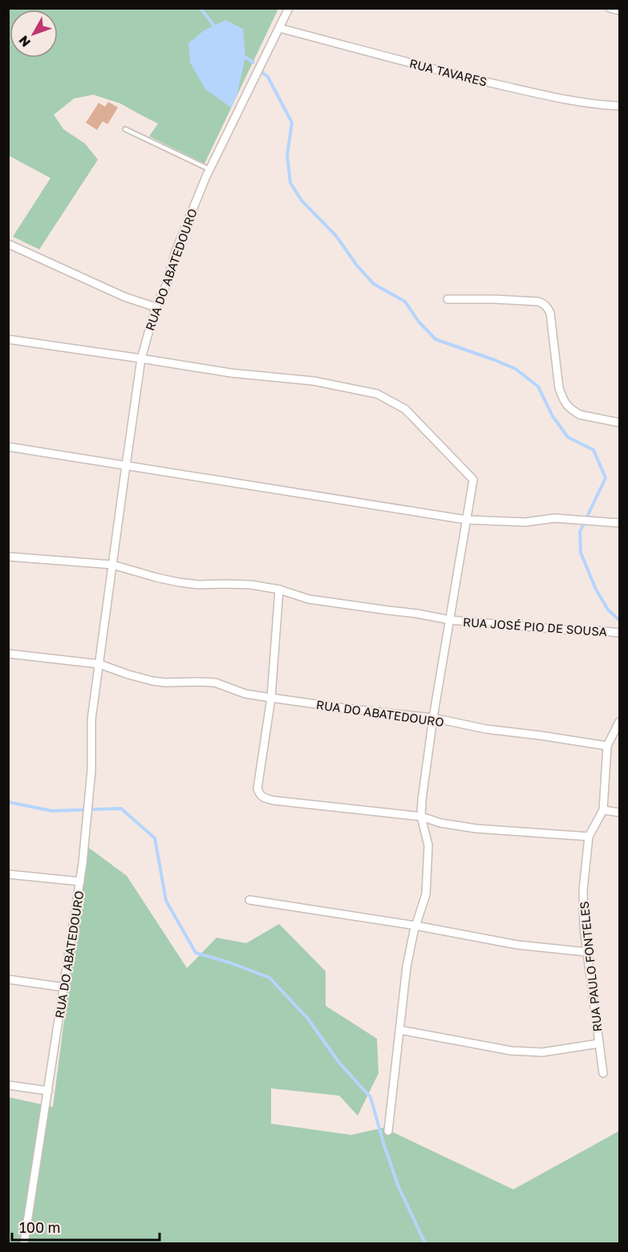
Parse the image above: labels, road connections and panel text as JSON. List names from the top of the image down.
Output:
{
  "streets": {
    "street": [
      "RUA TAVARES",
      "RUA DO ABATEDOURO",
      "RUA JOSÉ PIO DE SOUSA",
      "RUA PAULO FONTELES"
    ]
  },
  "crossings": [
    ["RUA TAVARES", "RUA DO ABATEDOURO"],
    ["RUA DO ABATEDOURO", "RUA JOSÉ PIO DE SOUSA"],
    ["RUA DO ABATEDOURO", "RUA PAULO FONTELES"]
  ],
  "scale_bar": "100 m",
  "north": "bottom left"
}
